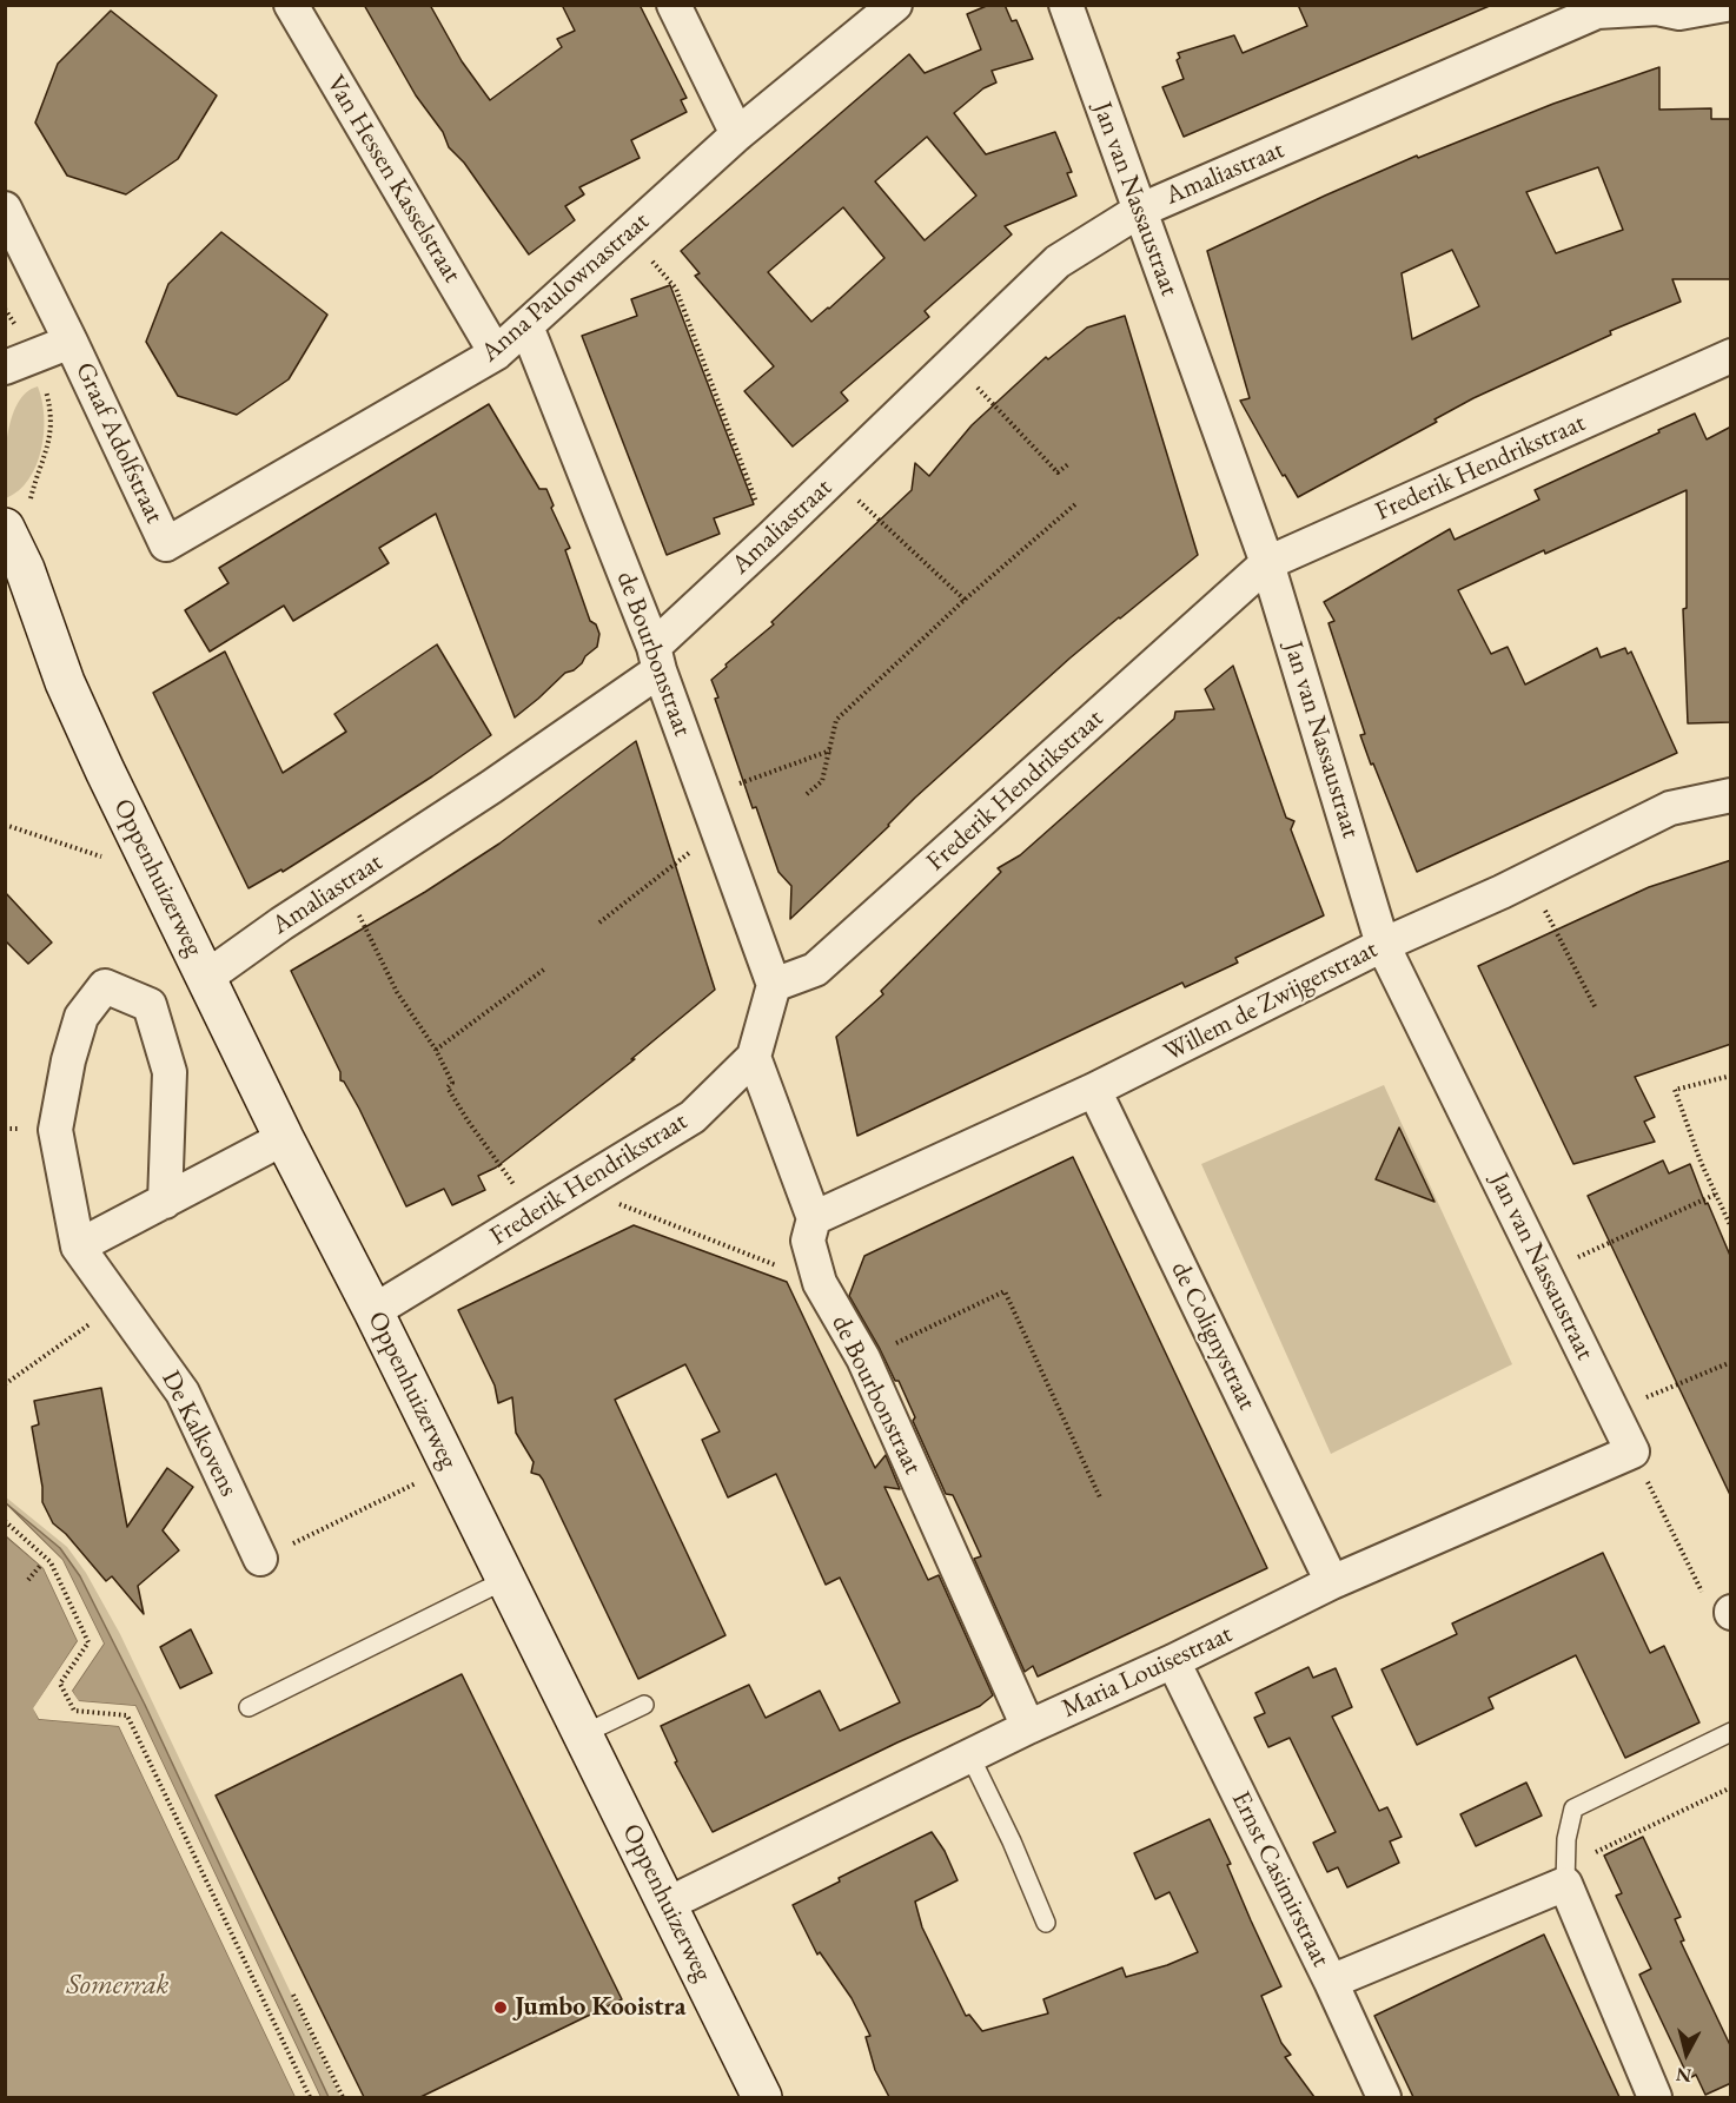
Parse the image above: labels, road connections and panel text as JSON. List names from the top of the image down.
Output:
{
  "streets": {
    "main road": ["Oppenhuizerweg"],
    "street": [
      "Amaliastraat",
      "Van Hessen Kasselstraat",
      "Jan van Nassaustraat",
      "Anna Paulownastraat",
      "Graaf Adolfstraat",
      "Frederik Hendrikstraat",
      "de Bourbonstraat",
      "Willem de Zwijgerstraat",
      "de Colignystraat",
      "De Kalkovens",
      "Maria Louisestraat",
      "Ernst Casimirstraat"
    ]
  },
  "crossings": [
    ["Amaliastraat", "Jan van Nassaustraat"],
    ["Amaliastraat", "de Bourbonstraat"],
    ["Amaliastraat", "Oppenhuizerweg"],
    ["Van Hessen Kasselstraat", "Anna Paulownastraat"],
    ["Jan van Nassaustraat", "Frederik Hendrikstraat"],
    ["Jan van Nassaustraat", "Willem de Zwijgerstraat"],
    ["Jan van Nassaustraat", "Maria Louisestraat"],
    ["Anna Paulownastraat", "Graaf Adolfstraat"],
    ["Anna Paulownastraat", "de Bourbonstraat"],
    ["Frederik Hendrikstraat", "de Bourbonstraat"],
    ["Frederik Hendrikstraat", "Oppenhuizerweg"],
    ["de Bourbonstraat", "Willem de Zwijgerstraat"],
    ["de Bourbonstraat", "Maria Louisestraat"],
    ["Oppenhuizerweg", "Maria Louisestraat"],
    ["Willem de Zwijgerstraat", "de Colignystraat"],
    ["de Colignystraat", "Maria Louisestraat"],
    ["Maria Louisestraat", "Ernst Casimirstraat"]
  ],
  "water": ["Somerrak"],
  "places": ["Jumbo Kooistra"],
  "north": "bottom"
}
